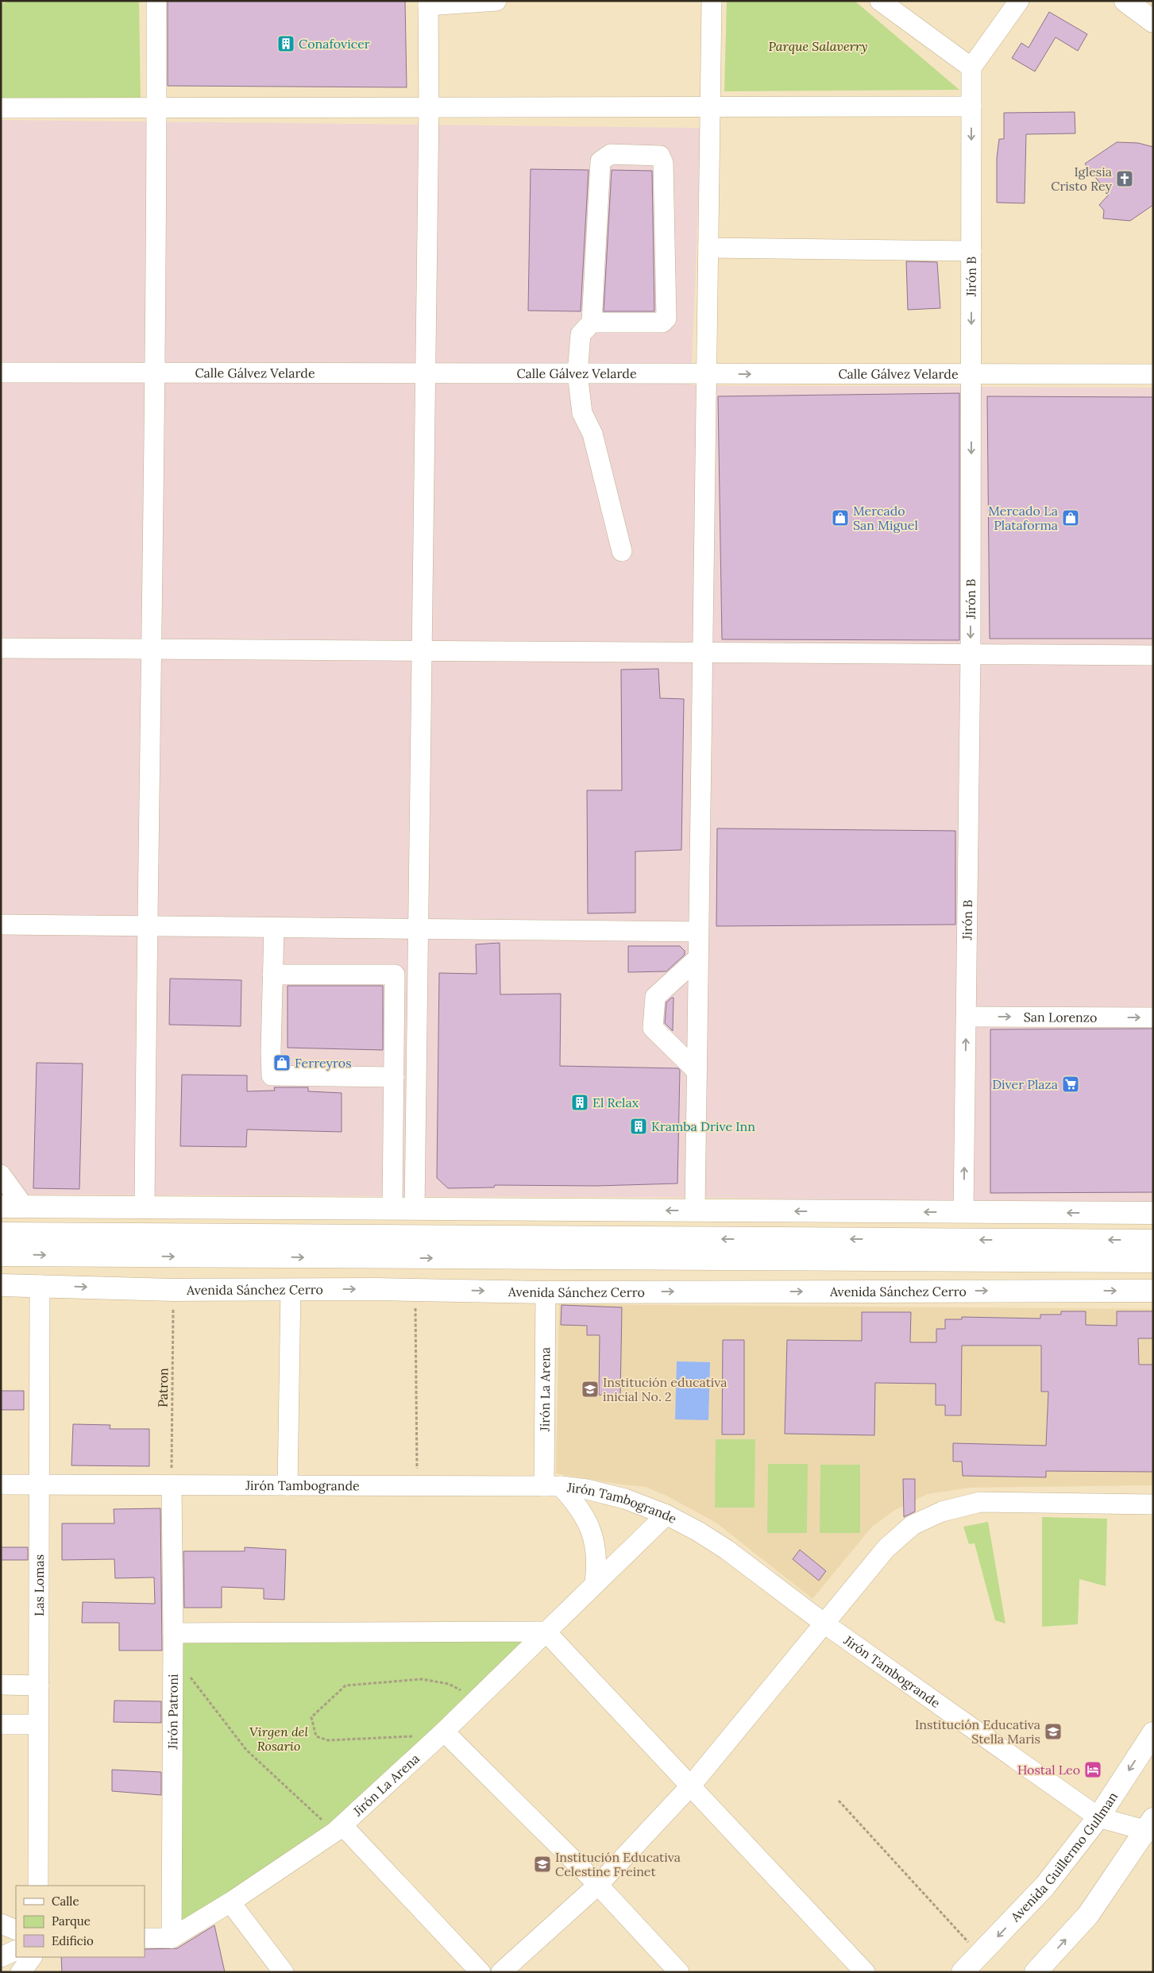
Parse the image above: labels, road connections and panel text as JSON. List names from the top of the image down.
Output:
{
  "streets": {
    "main road": ["Avenida Sánchez Cerro", "Avenida Guillermo Gullman"],
    "street": [
      "Jirón B",
      "Calle Gálvez Velarde",
      "San Lorenzo",
      "Jirón La Arena",
      "Jirón Tambogrande",
      "Las Lomas",
      "Jirón Patroni"
    ],
    "path": ["Patron"]
  },
  "crossings": [
    ["Jirón B", "Calle Gálvez Velarde"],
    ["Jirón B", "San Lorenzo"],
    ["Avenida Sánchez Cerro", "Patron"],
    ["Avenida Sánchez Cerro", "Jirón La Arena"],
    ["Avenida Sánchez Cerro", "Las Lomas"],
    ["Patron", "Jirón Tambogrande"],
    ["Patron", "Jirón Patroni"],
    ["Jirón La Arena", "Jirón Tambogrande"],
    ["Jirón La Arena", "Jirón Patroni"],
    ["Jirón Tambogrande", "Las Lomas"],
    ["Jirón Tambogrande", "Jirón Patroni"],
    ["Jirón Tambogrande", "Avenida Guillermo Gullman"]
  ],
  "one_way": ["San Lorenzo"],
  "parks": ["Parque Salaverry", "Virgen del Rosario"],
  "places": {
    "building": ["Conafovicer", "El Relax", "Kramba Drive Inn"],
    "church": ["Iglesia Cristo Rey"],
    "shop": ["Mercado San Miguel", "Mercado La Plataforma", "Ferreyros"],
    "supermarket": ["Diver Plaza"],
    "school or university": ["Institución educativa inicial No. 2", "Institución Educativa Stella Maris", "Institución Educativa Celestine Freinet"],
    "hotel": ["Hostal Leo"]
  },
  "legend": ["Calle", "Parque", "Edificio"]
}
